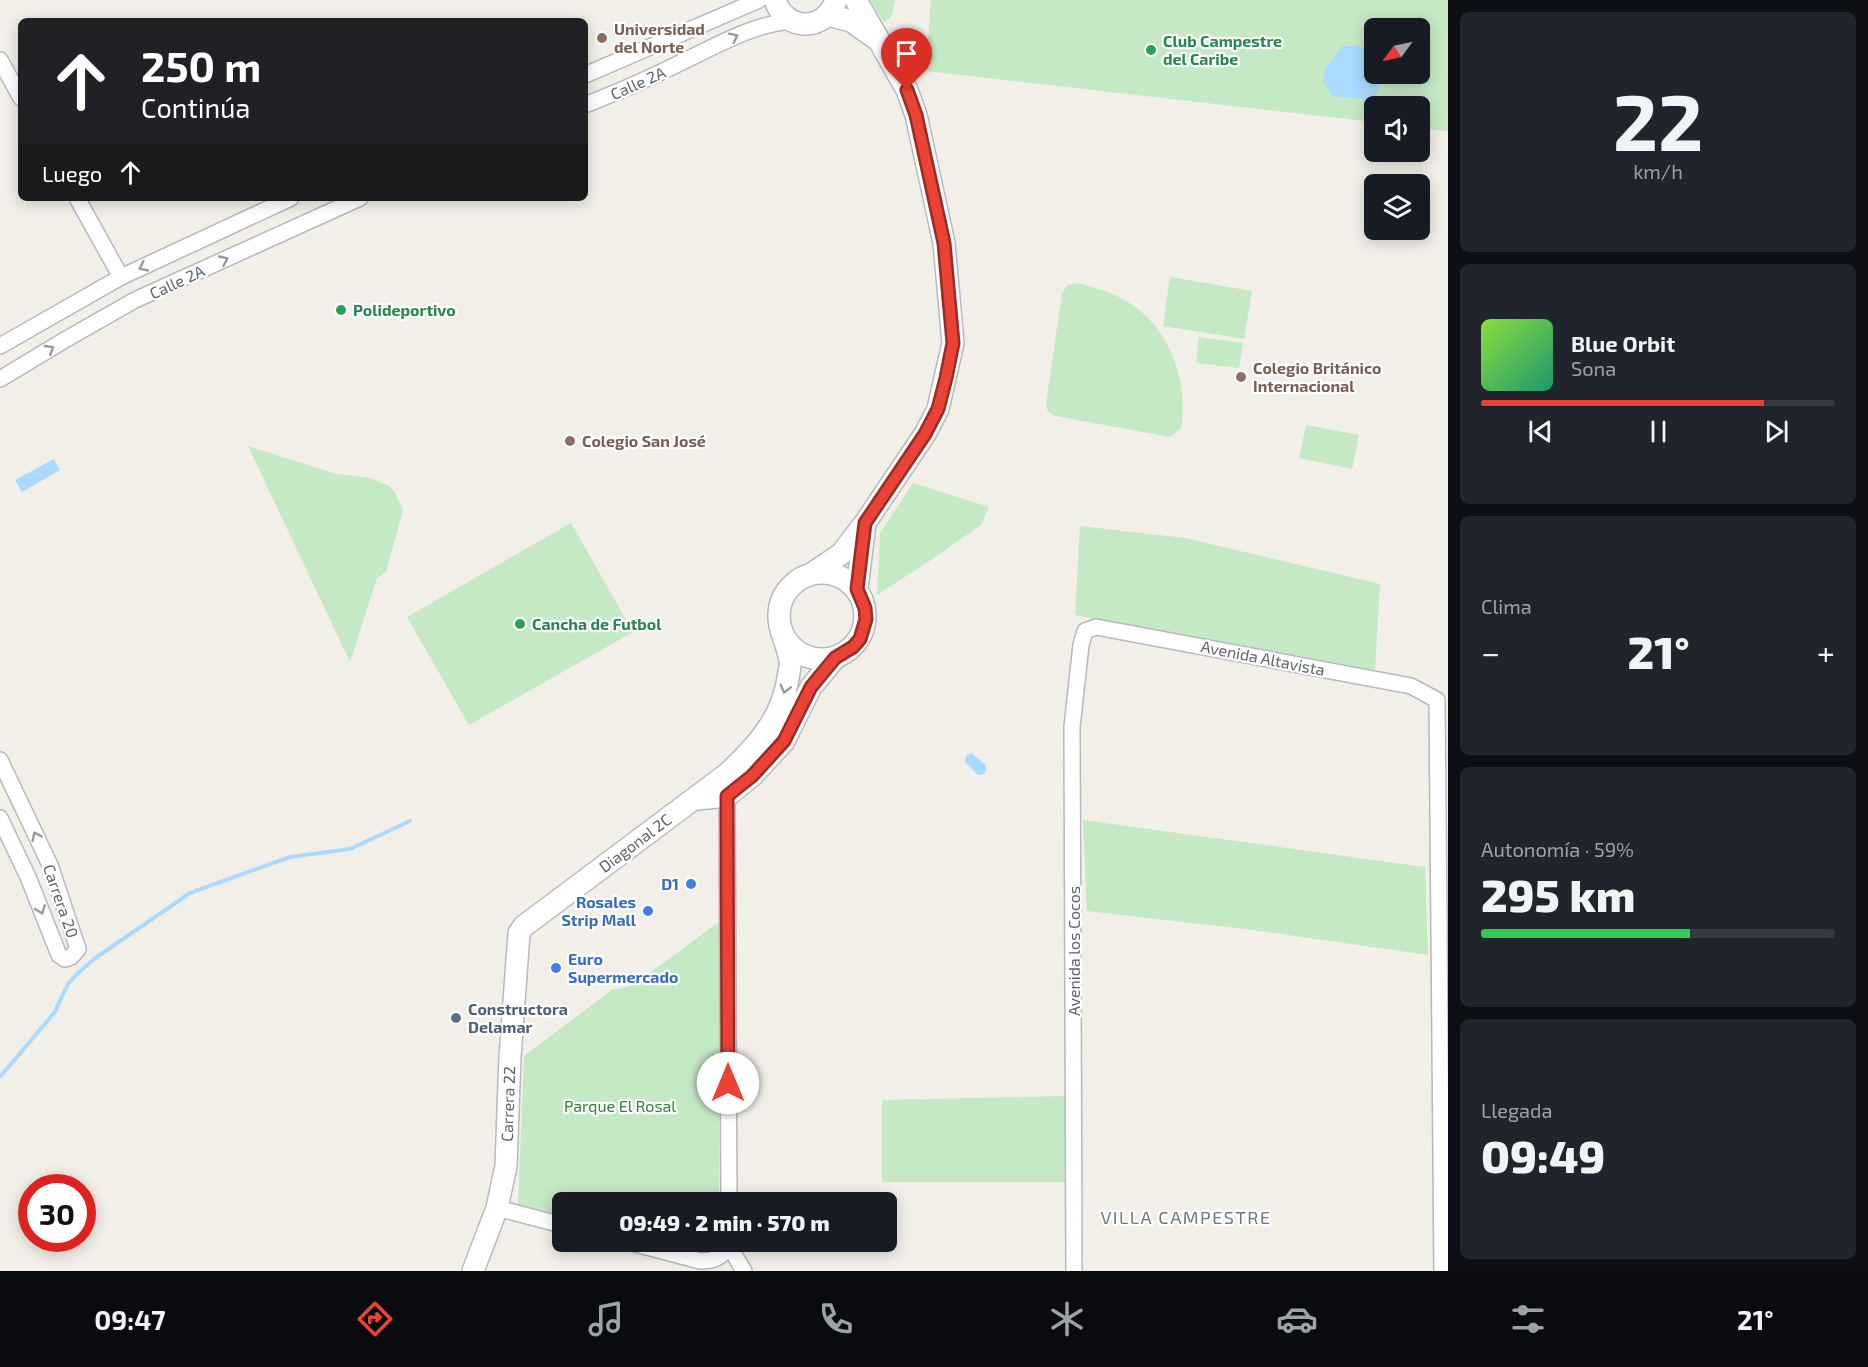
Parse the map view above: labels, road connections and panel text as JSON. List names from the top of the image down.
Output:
{
  "streets": {
    "street": [
      "Calle 2A",
      "Avenida Altavista",
      "Diagonal 2C",
      "Carrera 20",
      "Avenida los Cocos",
      "Carrera 22"
    ]
  },
  "crossings": [
    ["Avenida Altavista", "Avenida los Cocos"],
    ["Diagonal 2C", "Carrera 22"]
  ],
  "districts": ["VILLA CAMPESTRE"],
  "parks": ["Parque El Rosal"],
  "places": [
    "Universidad del Norte",
    "Club Campestre del Caribe",
    "Polideportivo",
    "Colegio Británico Internacional",
    "Colegio San José",
    "Cancha de Futbol",
    "D1",
    "Rosales Strip Mall",
    "Euro Supermercado",
    "Constructora Delamar"
  ],
  "north": "bottom left",
  "page": {
    "tile": [
      ["22", "km/h"],
      "Clima",
      ["Autonomía · 59%", "295 km"],
      ["Llegada", "09:49"]
    ],
    "turn": ["250 m", "Continúa"],
    "then": "Luego",
    "song": ["Blue Orbit", "Sona"],
    "heat": ["−", "21°", "+"],
    "limit": "30",
    "trip": "09:49 · 2 min · 570 m",
    "tabs": ["09:47", "21°"]
  }
}
